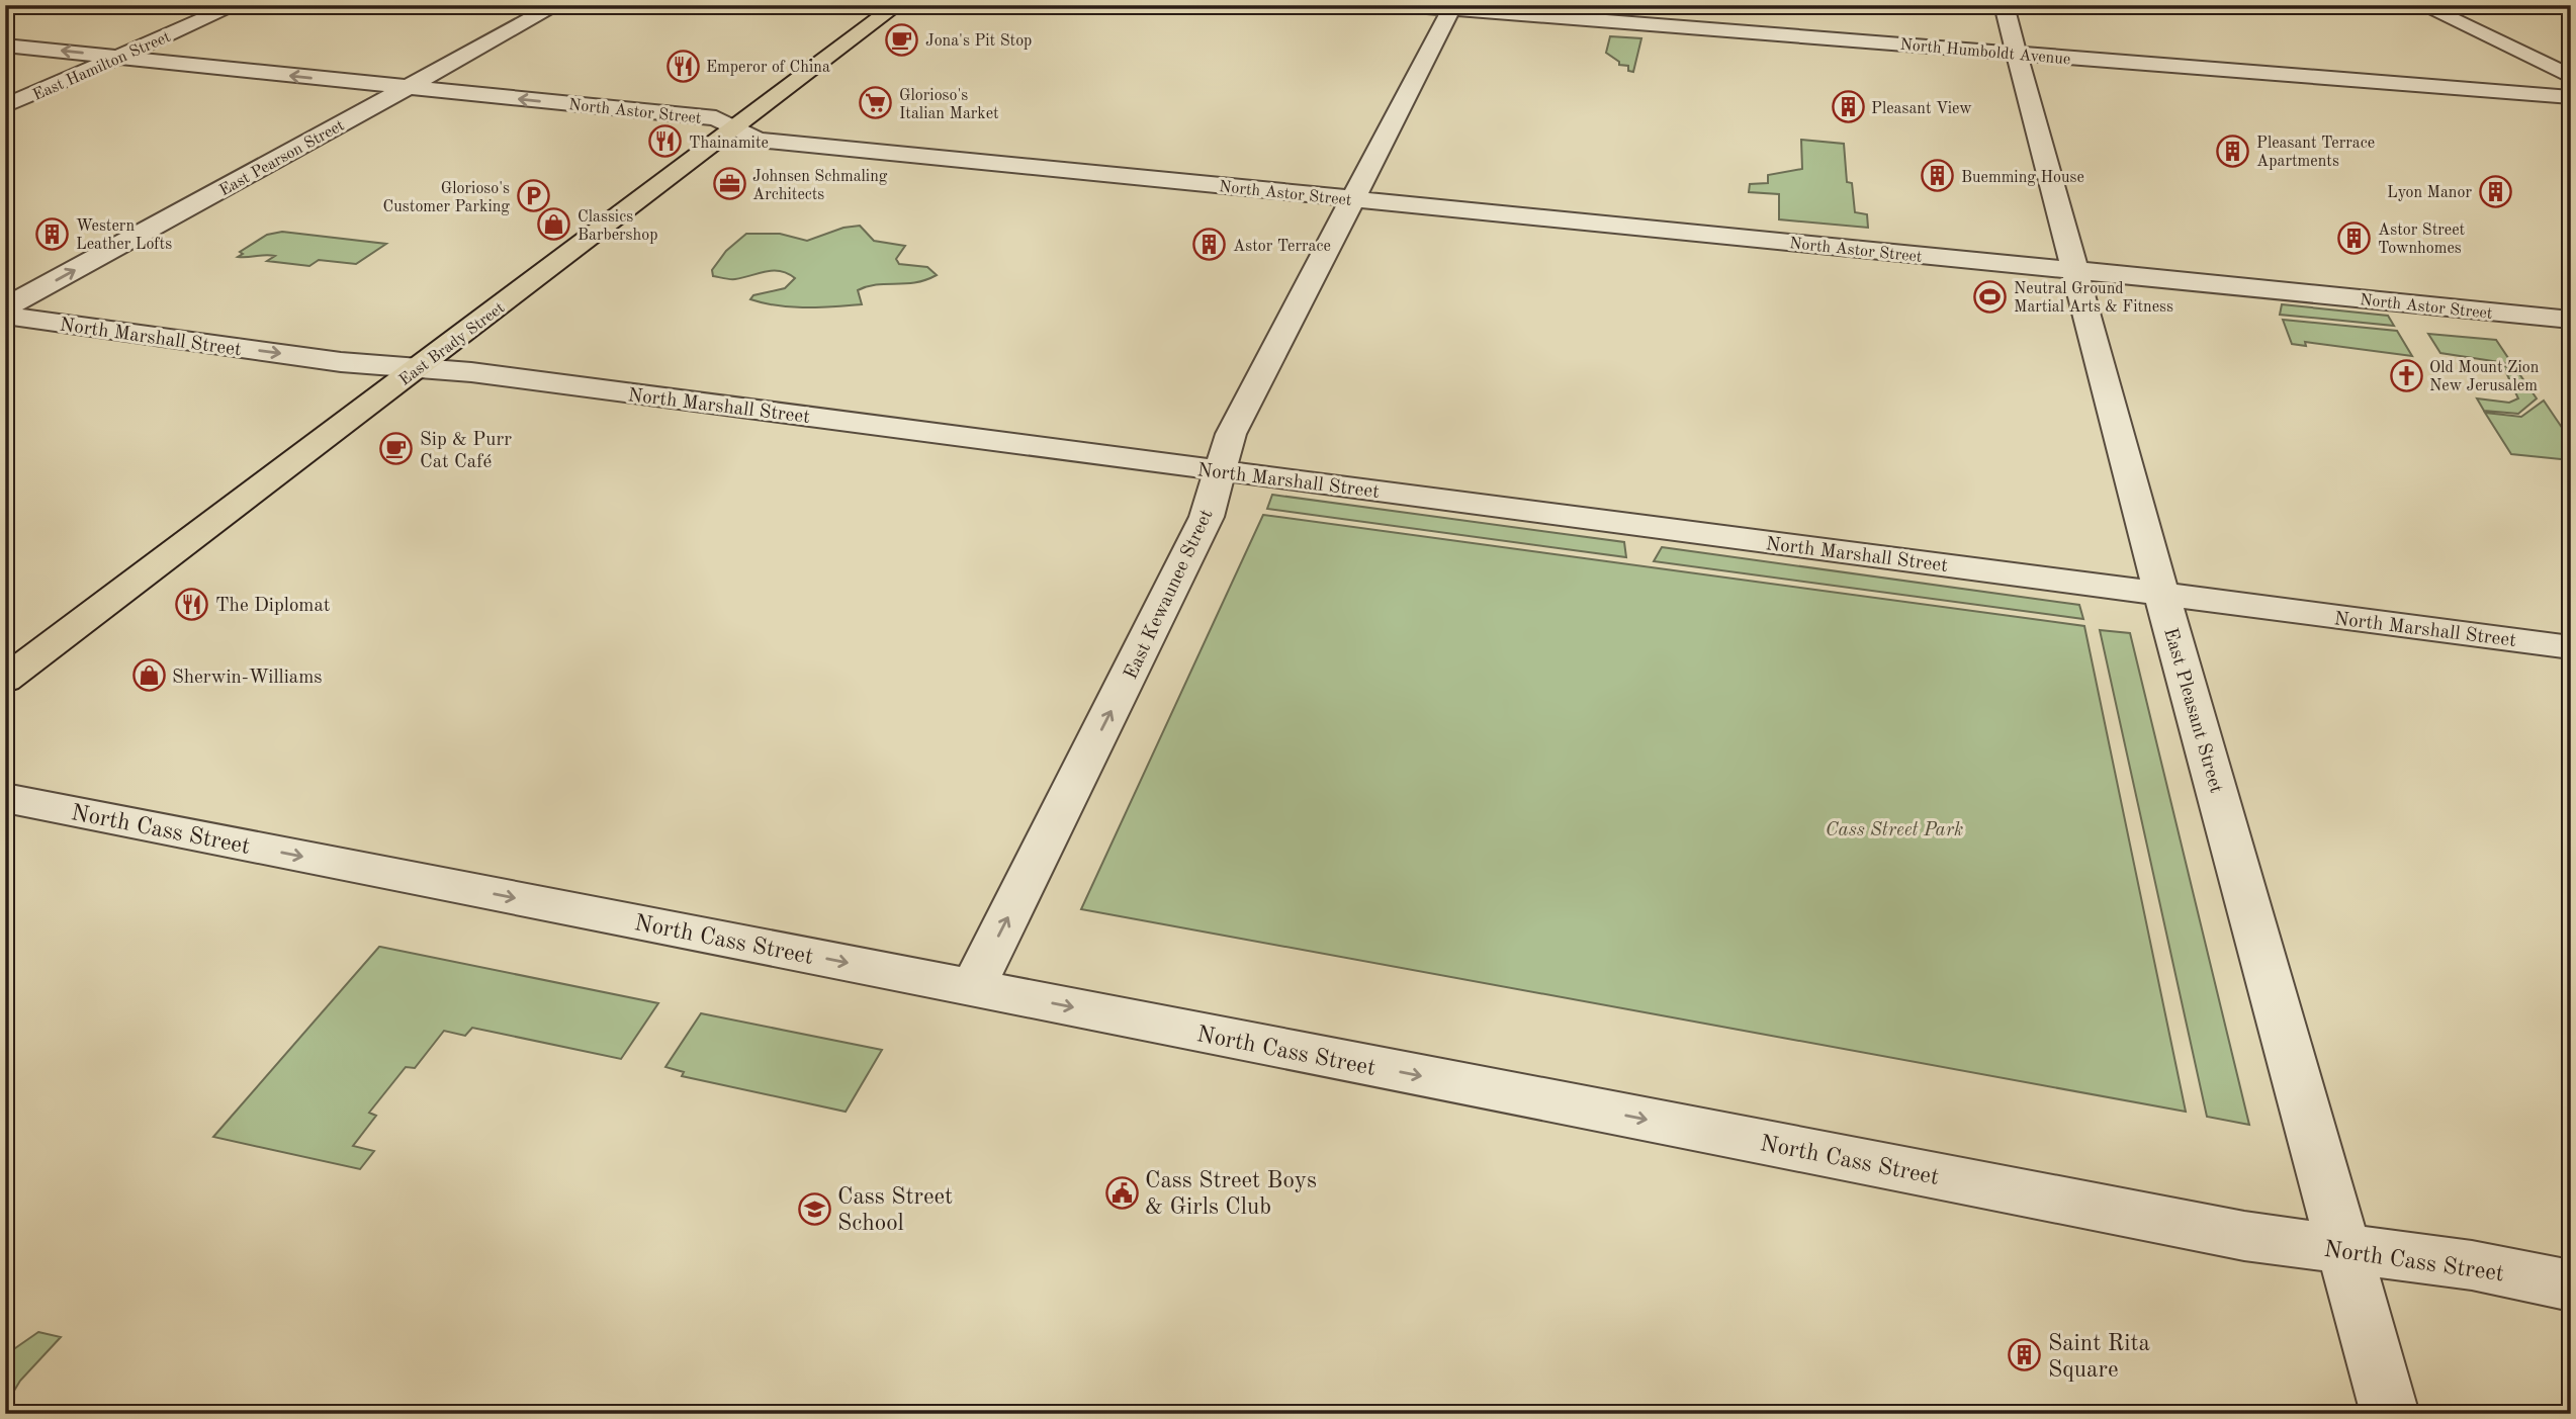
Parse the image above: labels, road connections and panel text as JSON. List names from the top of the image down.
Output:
{
  "streets": {
    "main road": ["East Brady Street"],
    "street": [
      "North Humboldt Avenue",
      "East Hamilton Street",
      "North Astor Street",
      "East Pearson Street",
      "North Marshall Street",
      "East Kewaunee Street",
      "East Pleasant Street",
      "North Cass Street"
    ]
  },
  "crossings": [
    ["North Humboldt Avenue", "East Kewaunee Street"],
    ["North Humboldt Avenue", "East Pleasant Street"],
    ["East Hamilton Street", "North Astor Street"],
    ["North Astor Street", "East Pearson Street"],
    ["North Astor Street", "East Brady Street"],
    ["North Astor Street", "East Kewaunee Street"],
    ["North Astor Street", "East Pleasant Street"],
    ["North Marshall Street", "East Brady Street"],
    ["North Marshall Street", "East Kewaunee Street"],
    ["North Marshall Street", "East Pleasant Street"],
    ["East Kewaunee Street", "North Cass Street"],
    ["East Pleasant Street", "North Cass Street"]
  ],
  "one_way": ["East Pearson Street", "East Kewaunee Street", "North Cass Street"],
  "parks": ["Cass Street Park"],
  "places": {
    "cafe": ["Jona's Pit Stop", "Sip & Purr Cat Café"],
    "restaurant": ["Emperor of China", "Thainamite", "The Diplomat"],
    "supermarket": ["Glorioso's Italian Market"],
    "building": [
      "Pleasant View",
      "Pleasant Terrace Apartments",
      "Buemming House",
      "Lyon Manor",
      "Western Leather Lofts",
      "Astor Street Townhomes",
      "Astor Terrace",
      "Saint Rita Square"
    ],
    "office": ["Johnsen Schmaling Architects"],
    "parking": ["Glorioso's Customer Parking"],
    "shop": ["Classics Barbershop", "Sherwin-Williams"],
    "sports": ["Neutral Ground Martial Arts & Fitness"],
    "church": ["Old Mount Zion New Jerusalem"],
    "public building": ["Cass Street Boys & Girls Club"],
    "school or university": ["Cass Street School"]
  }
}
